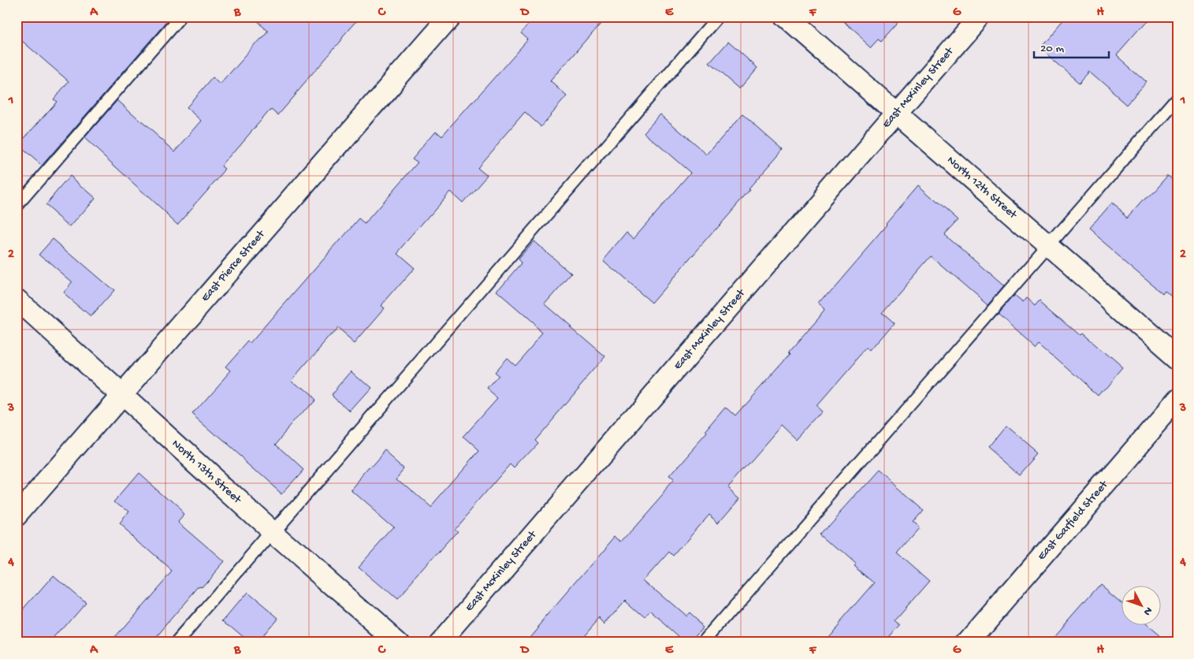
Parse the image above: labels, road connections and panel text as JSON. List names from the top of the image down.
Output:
{
  "streets": {
    "street": [
      "East McKinley Street",
      "North 12th Street",
      "East Pierce Street",
      "North 13th Street",
      "East Garfield Street"
    ]
  },
  "crossings": [
    ["East McKinley Street", "North 12th Street"],
    ["East Pierce Street", "North 13th Street"]
  ],
  "scale_bar": "20 m",
  "north": "bottom right",
  "grid": {
    "columns": [
      "A",
      "B",
      "C",
      "D",
      "E",
      "F",
      "G",
      "H"
    ],
    "rows": [
      "1",
      "2",
      "3",
      "4"
    ]
  }
}
